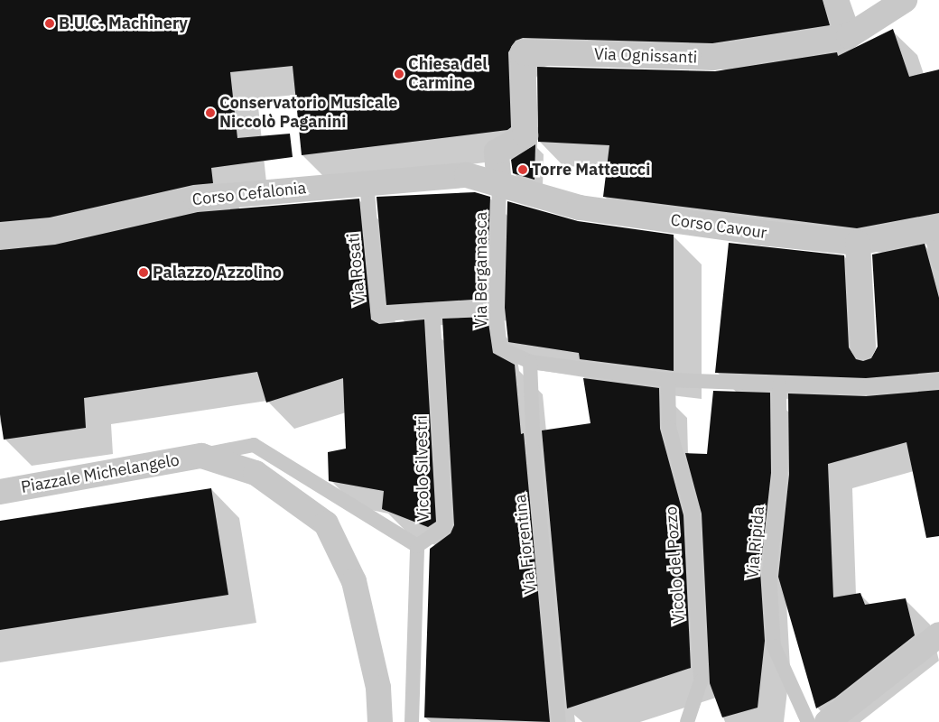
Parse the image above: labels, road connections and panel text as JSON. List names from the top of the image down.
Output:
{
  "streets": {
    "street": [
      "Via Ognissanti",
      "Corso Cefalonia",
      "Corso Cavour",
      "Piazzale Michelangelo"
    ],
    "lane": [
      "Via Rosati",
      "Via Bergamasca",
      "Vicolo Silvestri",
      "Via Ripida",
      "Via Fiorentina",
      "Vicolo del Pozzo"
    ]
  },
  "crossings": [
    ["Via Ognissanti", "Corso Cefalonia"],
    ["Via Ognissanti", "Corso Cavour"],
    ["Via Ognissanti", "Via Bergamasca"],
    ["Corso Cefalonia", "Corso Cavour"],
    ["Corso Cefalonia", "Via Rosati"],
    ["Corso Cefalonia", "Via Bergamasca"],
    ["Corso Cavour", "Via Bergamasca"],
    ["Via Rosati", "Via Bergamasca"],
    ["Via Rosati", "Vicolo Silvestri"],
    ["Via Bergamasca", "Via Fiorentina"]
  ],
  "places": [
    "B.U.C. Machinery",
    "Chiesa del Carmine",
    "Conservatorio Musicale Niccolò Paganini",
    "Torre Matteucci",
    "Palazzo Azzolino"
  ]
}
